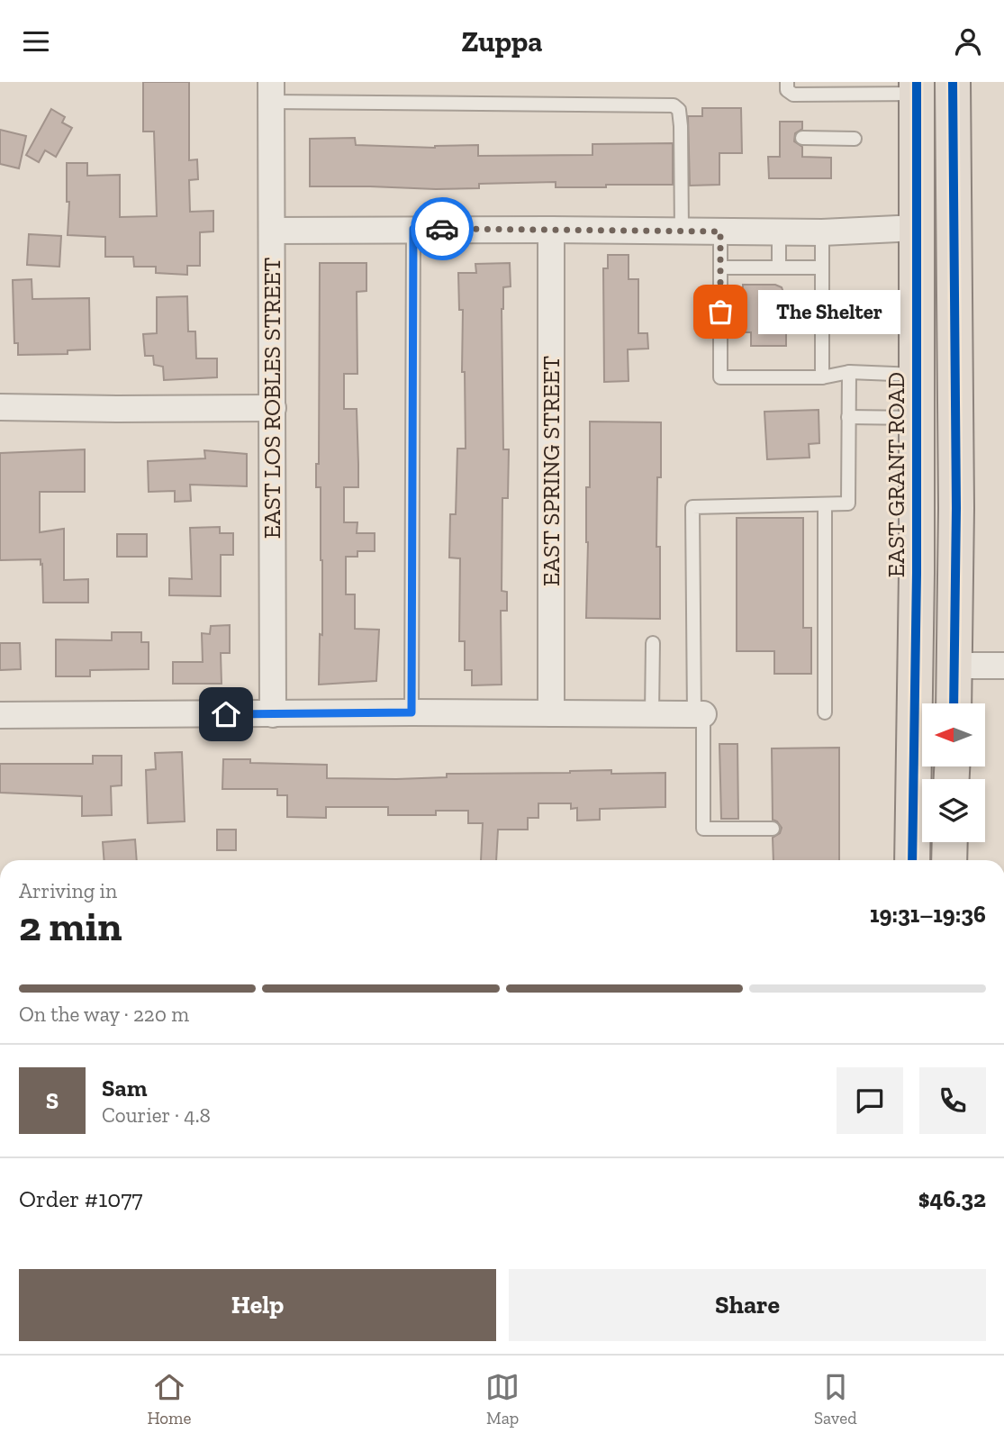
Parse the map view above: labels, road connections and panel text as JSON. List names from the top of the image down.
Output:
{
  "streets": {
    "main road": ["EAST GRANT ROAD"],
    "street": ["EAST LOS ROBLES STREET", "EAST SPRING STREET"]
  },
  "places": ["The Shelter"],
  "north": "left",
  "page": {
    "header": "Zuppa",
    "bubble": "The Shelter",
    "heading": ["2 min", "Arriving in", "19:31–19:36"],
    "panel": [
      "Sam",
      "Courier · 4.8",
      "Order #1077",
      "$46.32"
    ],
    "bar": "On the way · 220 m",
    "round": "S",
    "buttons": ["Help", "Share"],
    "tabs": ["Home", "Map", "Saved"]
  }
}
